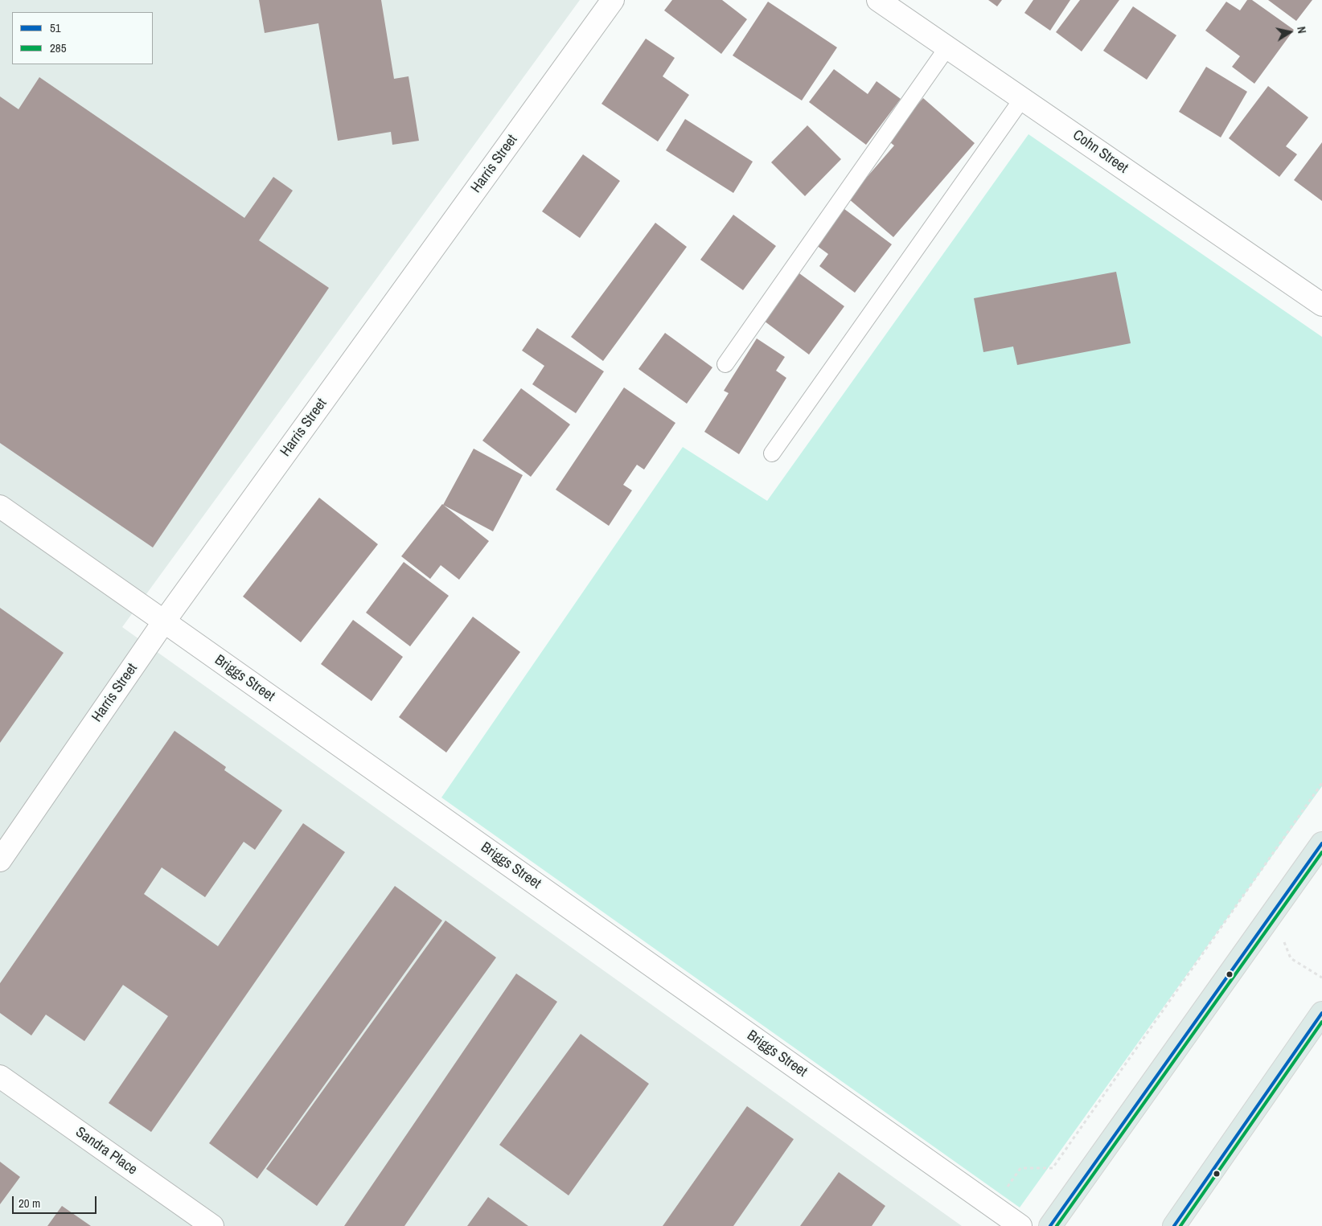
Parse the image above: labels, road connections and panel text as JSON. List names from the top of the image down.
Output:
{
  "streets": {
    "street": [
      "Cohn Street",
      "Harris Street",
      "Briggs Street",
      "Sandra Place"
    ]
  },
  "crossings": [
    ["Harris Street", "Briggs Street"]
  ],
  "lines": ["transit line 51", "transit line 285"],
  "legend": ["51", "285"],
  "scale_bar": "20 m",
  "north": "right"
}
